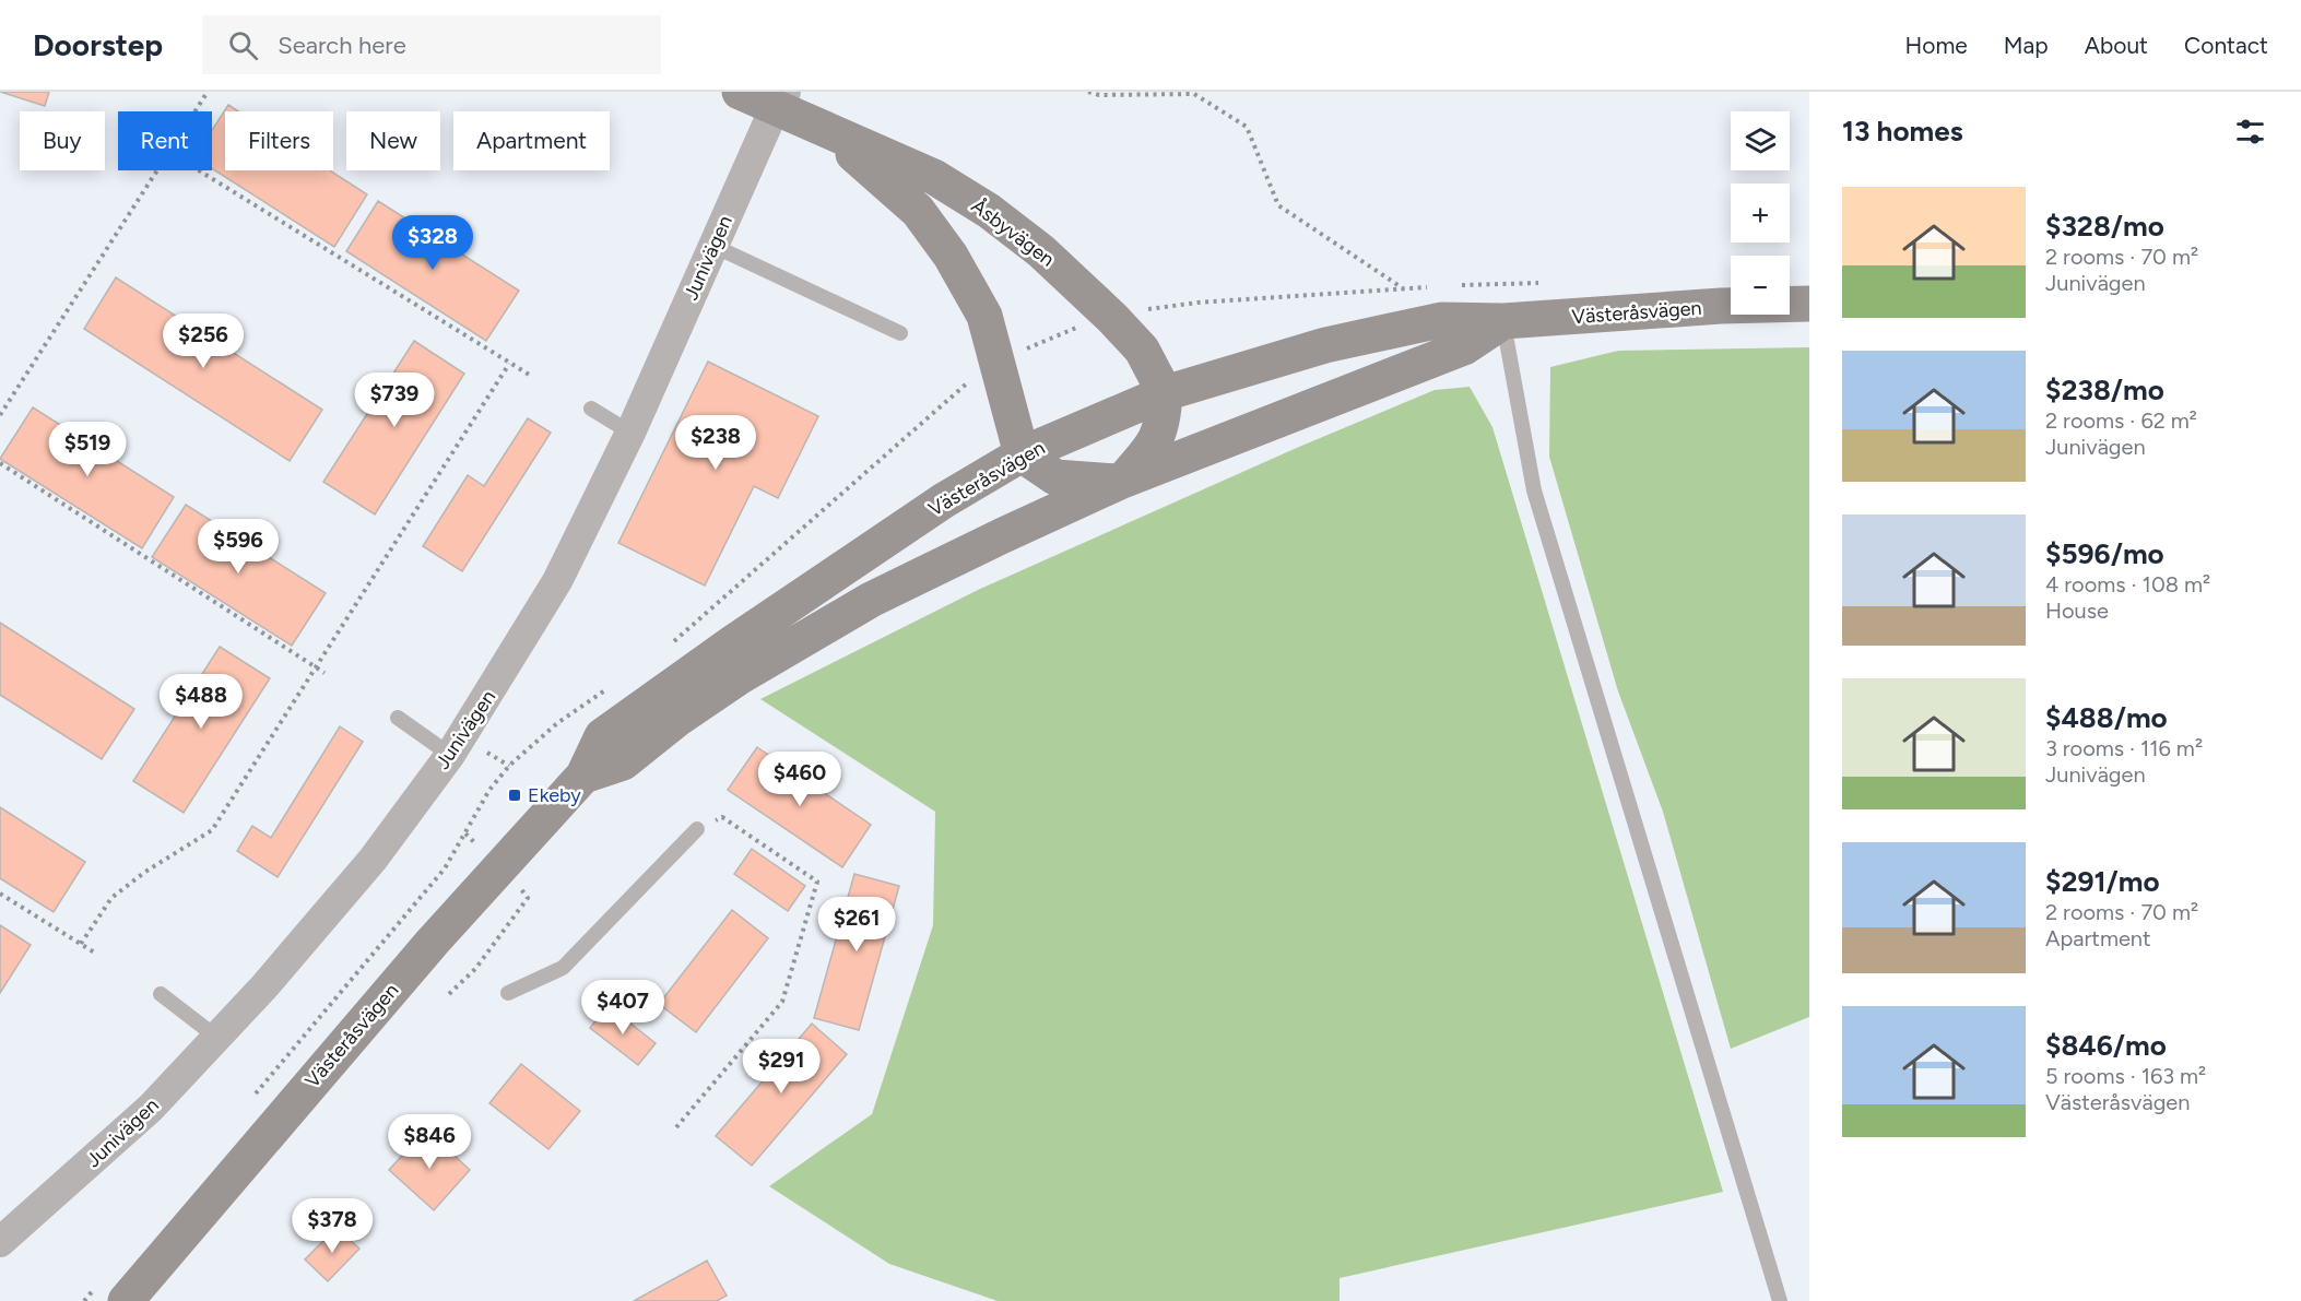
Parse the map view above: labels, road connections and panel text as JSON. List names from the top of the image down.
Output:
{
  "streets": {
    "street": ["Åsbyvägen", "Junivägen", "Västeråsvägen"]
  },
  "crossings": [
    ["Åsbyvägen", "Junivägen"],
    ["Åsbyvägen", "Västeråsvägen"]
  ],
  "places": {
    "transit": ["Ekeby"]
  },
  "page": {
    "header": "Doorstep",
    "search": "Search here",
    "nav": [
      "Home",
      "Map",
      "About",
      "Contact"
    ],
    "heading": "13 homes",
    "map_buttons": ["+", "−"],
    "chip": [
      "Buy",
      "Rent",
      "Filters",
      "New",
      "Apartment"
    ],
    "list": [
      {
        "name": "$328/mo",
        "note": "2 rooms · 70 m² · Junivägen"
      },
      {
        "name": "$238/mo",
        "note": "2 rooms · 62 m² · Junivägen"
      },
      {
        "name": "$596/mo",
        "note": "4 rooms · 108 m² · House"
      },
      {
        "name": "$488/mo",
        "note": "3 rooms · 116 m² · Junivägen"
      },
      {
        "name": "$291/mo",
        "note": "2 rooms · 70 m² · Apartment"
      },
      {
        "name": "$846/mo",
        "note": "5 rooms · 163 m² · Västeråsvägen"
      }
    ],
    "price": [
      "$328",
      "$256",
      "$739",
      "$238",
      "$519",
      "$596",
      "$488",
      "$460",
      "$261",
      "$407",
      "$291",
      "$846",
      "$378"
    ]
  }
}
